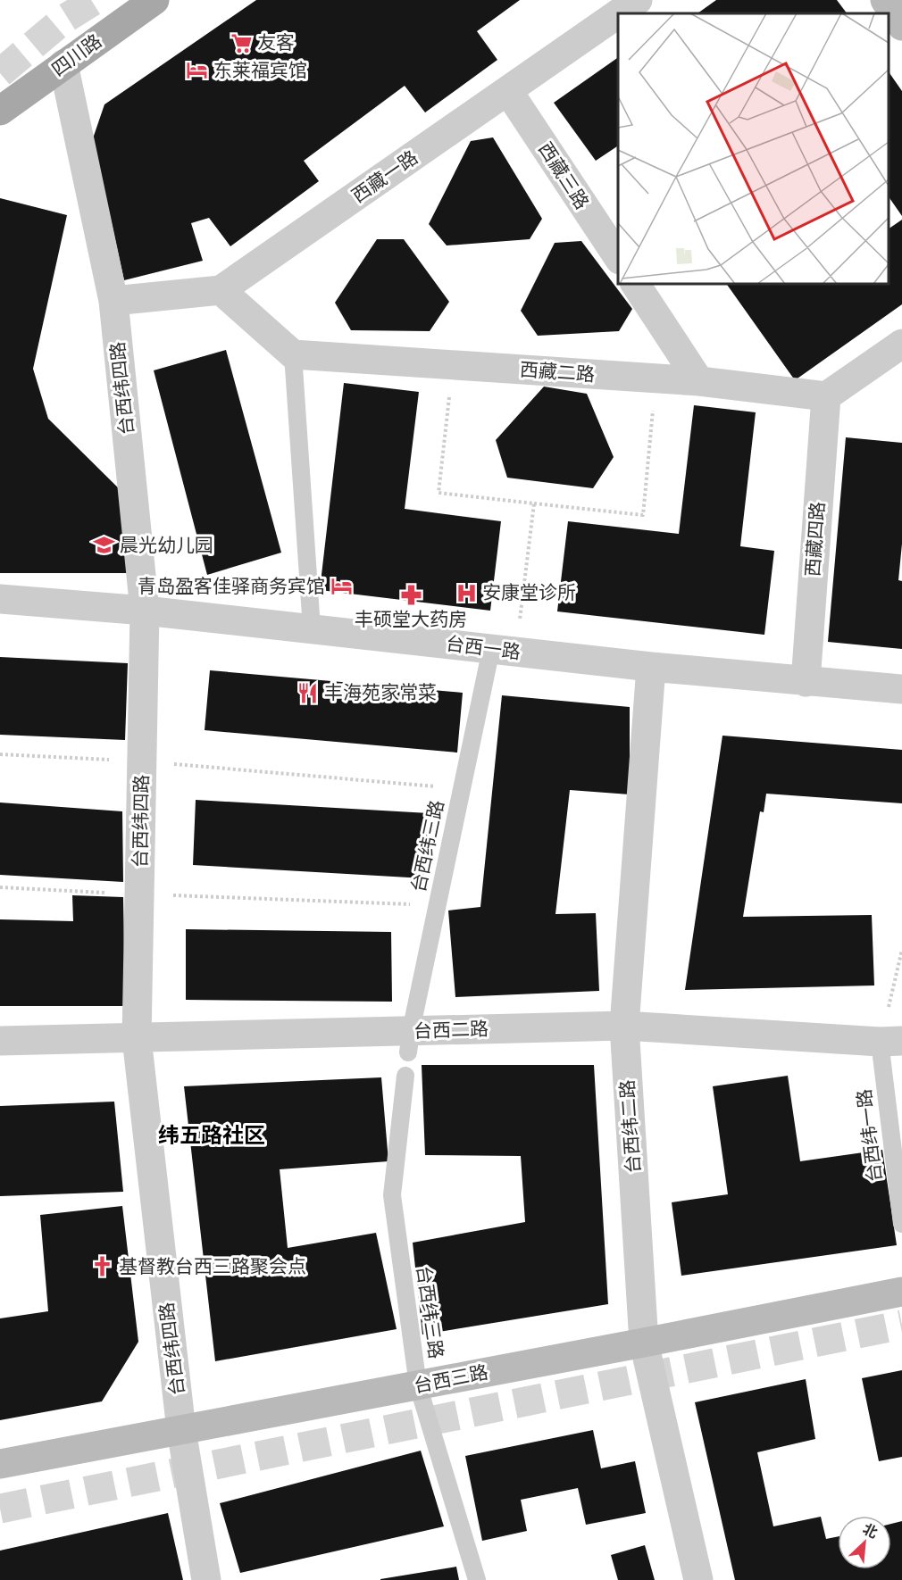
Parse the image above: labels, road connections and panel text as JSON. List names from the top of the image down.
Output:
{
  "streets": {
    "main road": ["四川路"],
    "street": [
      "西藏三路",
      "西藏一路",
      "西藏二路",
      "台西纬四路",
      "西藏四路",
      "台西一路",
      "台西二路",
      "台西纬二路",
      "台西三路"
    ],
    "lane": ["台西纬三路", "台西纬一路"]
  },
  "crossings": [
    ["四川路", "台西纬四路"],
    ["西藏三路", "西藏一路"],
    ["西藏一路", "台西纬四路"],
    ["西藏二路", "西藏四路"],
    ["台西纬四路", "台西一路"],
    ["台西纬四路", "台西二路"],
    ["台西纬四路", "台西三路"],
    ["西藏四路", "台西一路"],
    ["台西一路", "台西纬三路"],
    ["台西一路", "台西纬二路"],
    ["台西纬三路", "台西二路"],
    ["台西纬三路", "台西三路"],
    ["台西二路", "台西纬二路"],
    ["台西二路", "台西纬一路"],
    ["台西纬二路", "台西三路"]
  ],
  "districts": ["纬五路社区"],
  "places": {
    "supermarket": ["友客"],
    "hotel": ["东莱福宾馆", "青岛盈客佳驿商务宾馆"],
    "school or university": ["晨光幼儿园"],
    "hospital": ["安康堂诊所"],
    "pharmacy": ["丰硕堂大药房"],
    "restaurant": ["丰海苑家常菜"],
    "church": ["基督教台西三路聚会点"]
  },
  "north": "top right"
}
